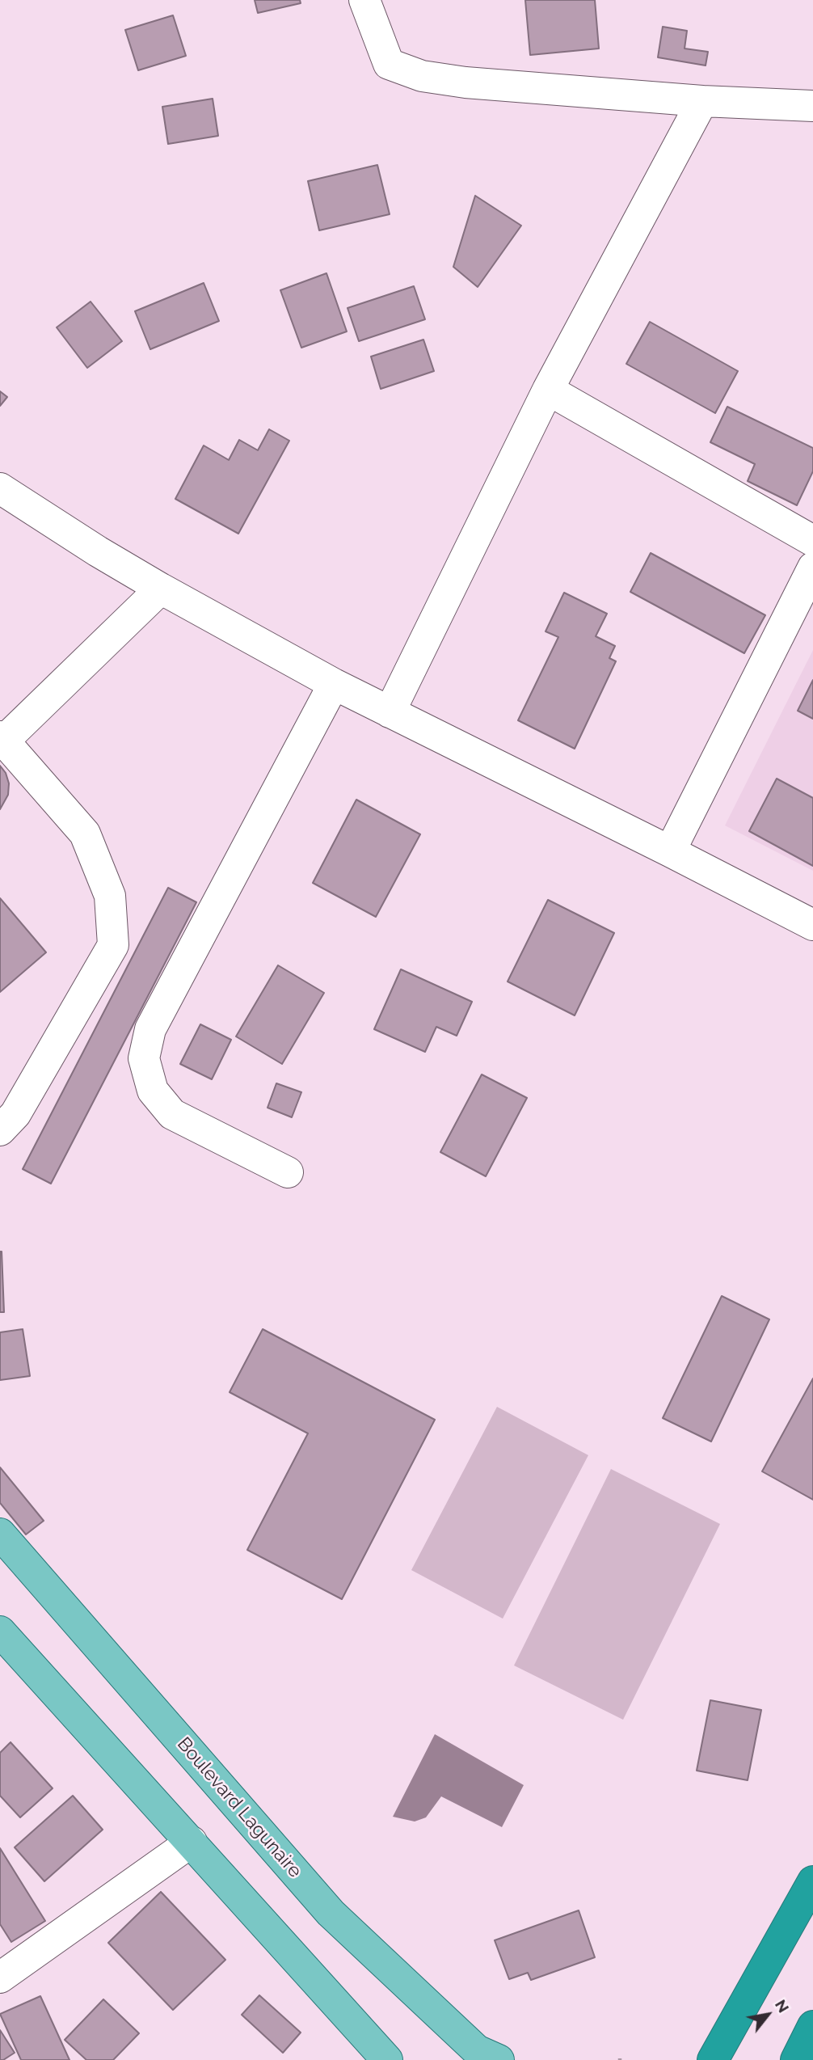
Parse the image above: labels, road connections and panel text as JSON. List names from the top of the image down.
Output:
{
  "streets": {
    "main road": ["Boulevard Lagunaire"]
  },
  "north": "top right"
}
